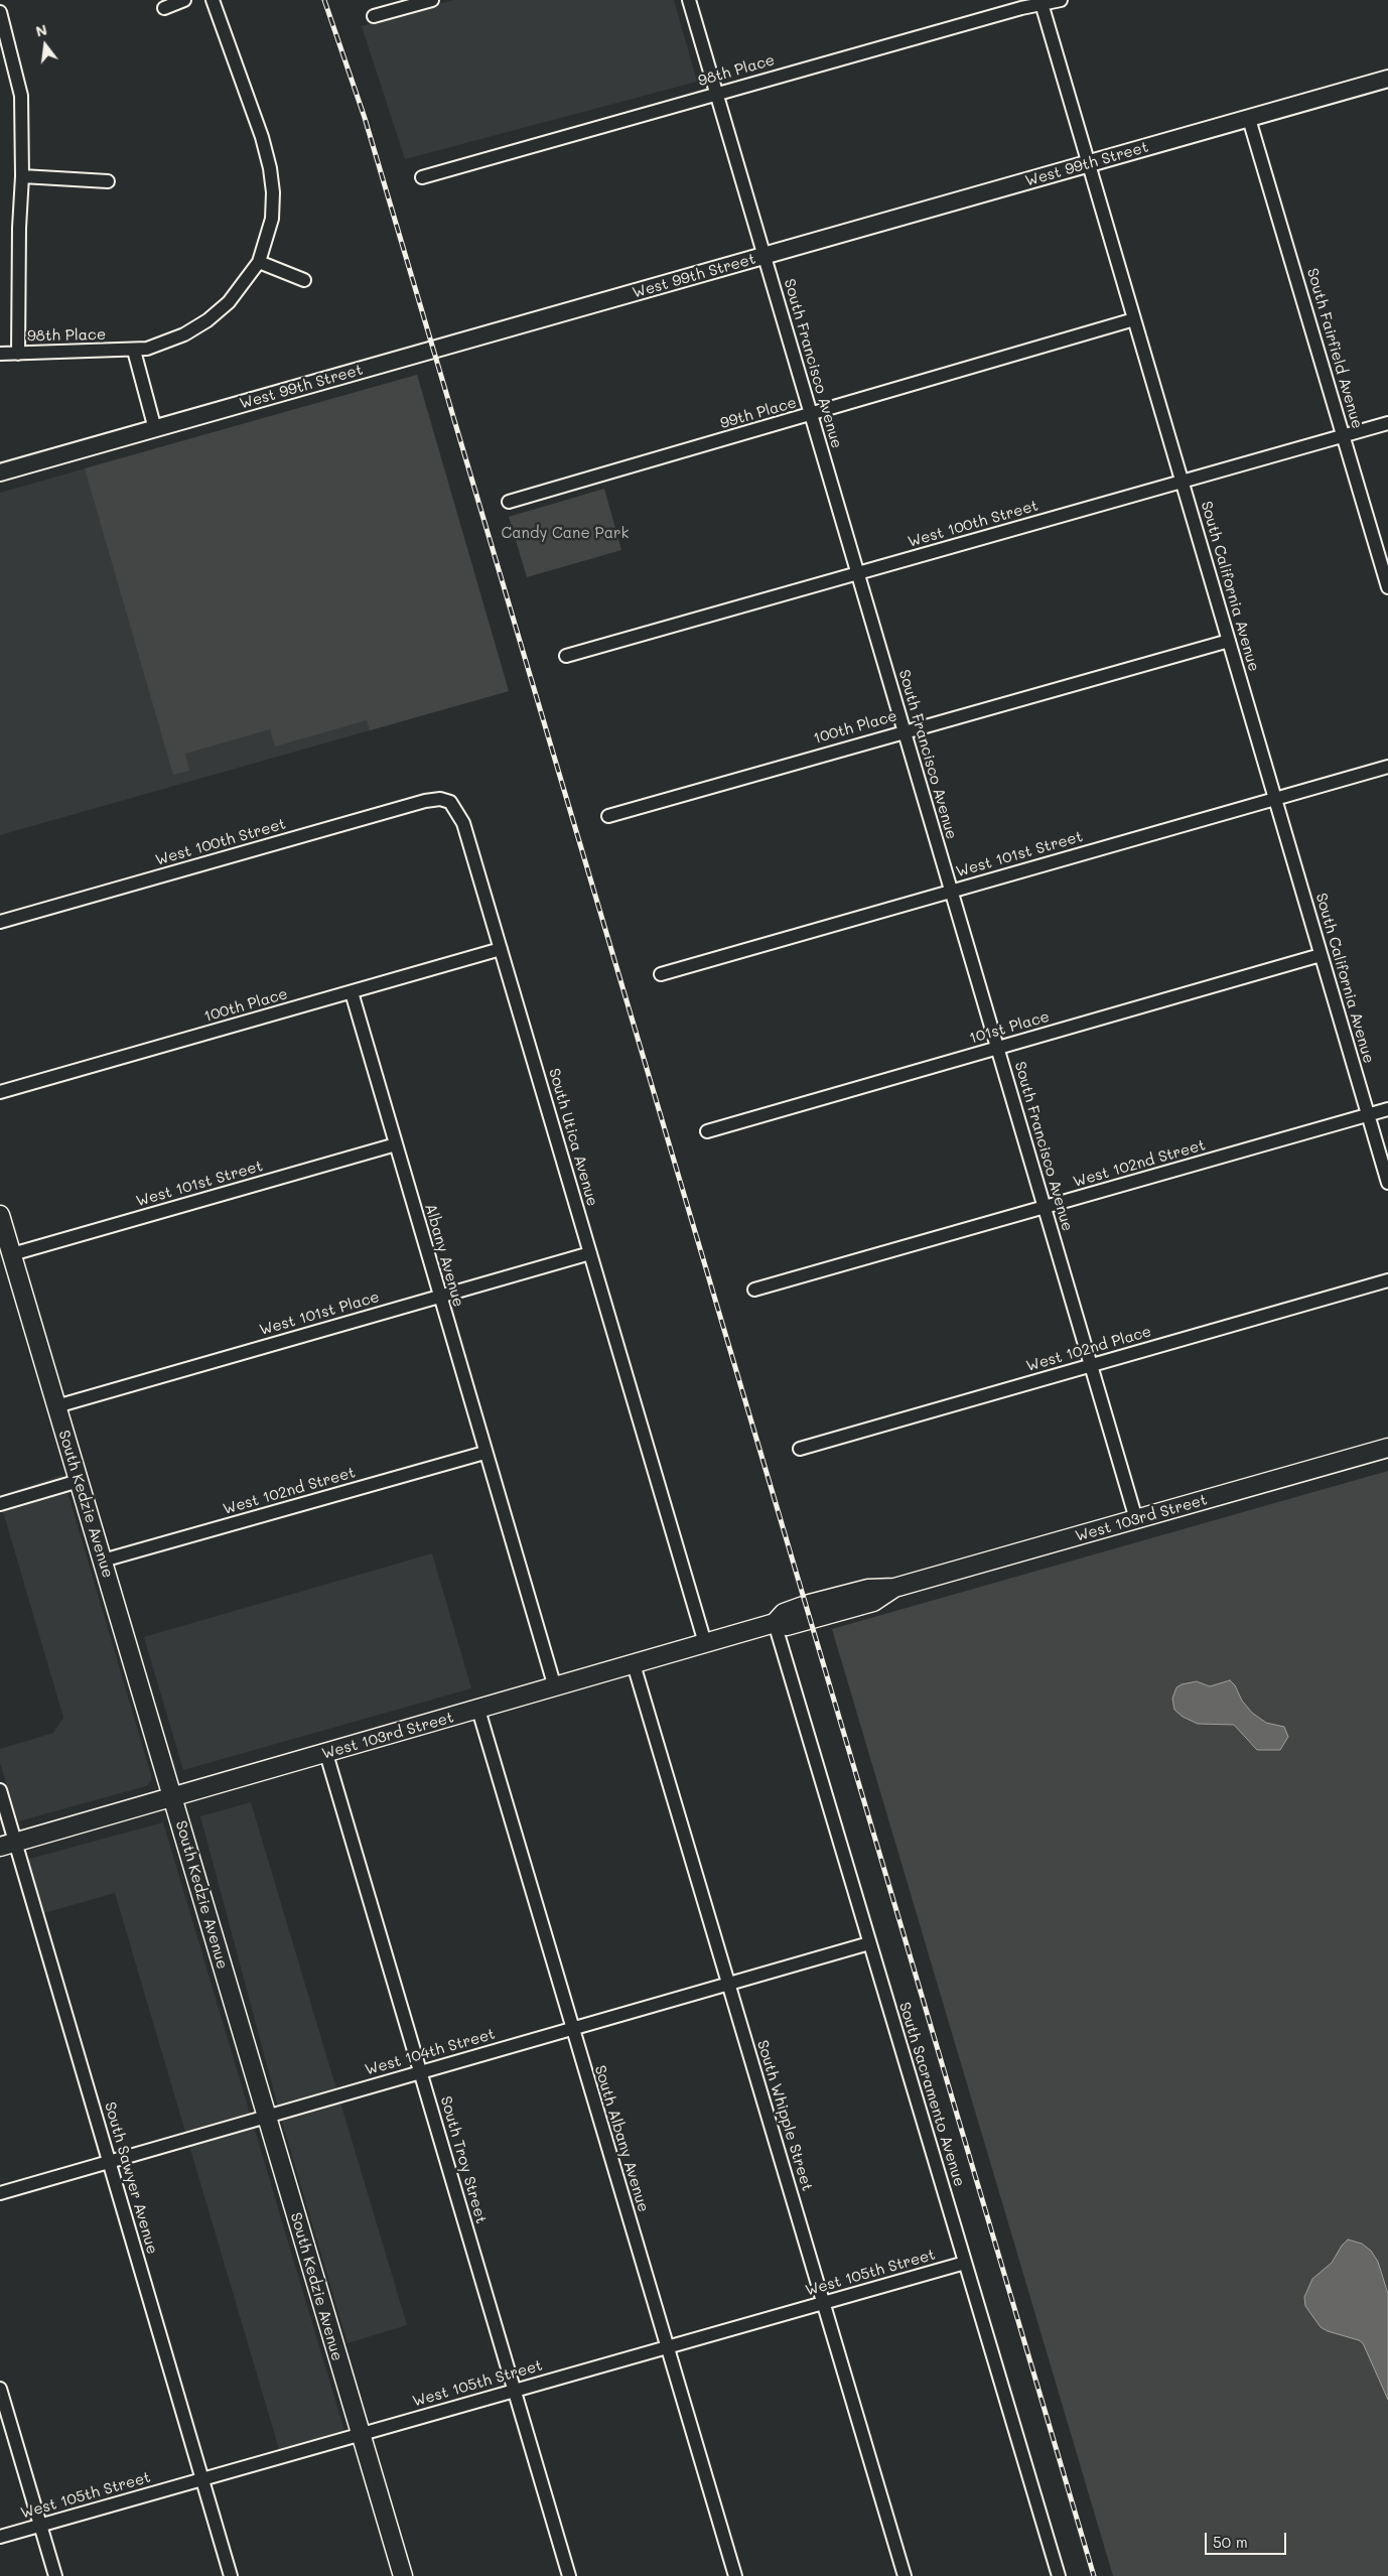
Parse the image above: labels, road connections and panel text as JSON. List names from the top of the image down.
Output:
{
  "streets": {
    "main road": ["South Kedzie Avenue", "West 103rd Street"],
    "street": [
      "98th Place",
      "West 99th Street",
      "South Fairfield Avenue",
      "South Francisco Avenue",
      "99th Place",
      "West 100th Street",
      "South California Avenue",
      "100th Place",
      "West 101st Street",
      "101st Place",
      "South Utica Avenue",
      "West 102nd Street",
      "Albany Avenue",
      "West 101st Place",
      "West 102nd Place",
      "West 104th Street",
      "South Sacramento Avenue",
      "South Whipple Street",
      "South Albany Avenue",
      "South Troy Street",
      "South Sawyer Avenue",
      "West 105th Street"
    ]
  },
  "crossings": [
    ["98th Place", "South Francisco Avenue"],
    ["98th Place", "South California Avenue"],
    ["West 99th Street", "South Fairfield Avenue"],
    ["West 99th Street", "South Francisco Avenue"],
    ["West 99th Street", "South California Avenue"],
    ["South Fairfield Avenue", "West 100th Street"],
    ["South Francisco Avenue", "99th Place"],
    ["South Francisco Avenue", "West 100th Street"],
    ["South Francisco Avenue", "100th Place"],
    ["South Francisco Avenue", "West 101st Street"],
    ["South Francisco Avenue", "101st Place"],
    ["South Francisco Avenue", "West 102nd Street"],
    ["South Francisco Avenue", "West 102nd Place"],
    ["South Francisco Avenue", "West 103rd Street"],
    ["99th Place", "South California Avenue"],
    ["West 100th Street", "South California Avenue"],
    ["West 100th Street", "South Utica Avenue"],
    ["South California Avenue", "100th Place"],
    ["South California Avenue", "West 101st Street"],
    ["South California Avenue", "101st Place"],
    ["South California Avenue", "West 102nd Street"],
    ["100th Place", "South Utica Avenue"],
    ["100th Place", "Albany Avenue"],
    ["West 101st Street", "Albany Avenue"],
    ["West 101st Street", "South Kedzie Avenue"],
    ["South Utica Avenue", "West 101st Place"],
    ["South Utica Avenue", "West 103rd Street"],
    ["West 102nd Street", "Albany Avenue"],
    ["West 102nd Street", "South Kedzie Avenue"],
    ["Albany Avenue", "West 101st Place"],
    ["Albany Avenue", "West 103rd Street"],
    ["West 101st Place", "South Kedzie Avenue"],
    ["South Kedzie Avenue", "West 103rd Street"],
    ["South Kedzie Avenue", "West 104th Street"],
    ["South Kedzie Avenue", "West 105th Street"],
    ["West 103rd Street", "South Sacramento Avenue"],
    ["West 103rd Street", "South Whipple Street"],
    ["West 103rd Street", "South Albany Avenue"],
    ["West 103rd Street", "South Troy Street"],
    ["West 103rd Street", "South Sawyer Avenue"],
    ["West 104th Street", "South Sacramento Avenue"],
    ["West 104th Street", "South Whipple Street"],
    ["West 104th Street", "South Albany Avenue"],
    ["West 104th Street", "South Troy Street"],
    ["West 104th Street", "South Sawyer Avenue"],
    ["South Sacramento Avenue", "West 105th Street"],
    ["South Whipple Street", "West 105th Street"],
    ["South Albany Avenue", "West 105th Street"],
    ["South Troy Street", "West 105th Street"],
    ["South Sawyer Avenue", "West 105th Street"]
  ],
  "parks": ["Candy Cane Park"],
  "scale_bar": "50 m",
  "north": "top"
}
